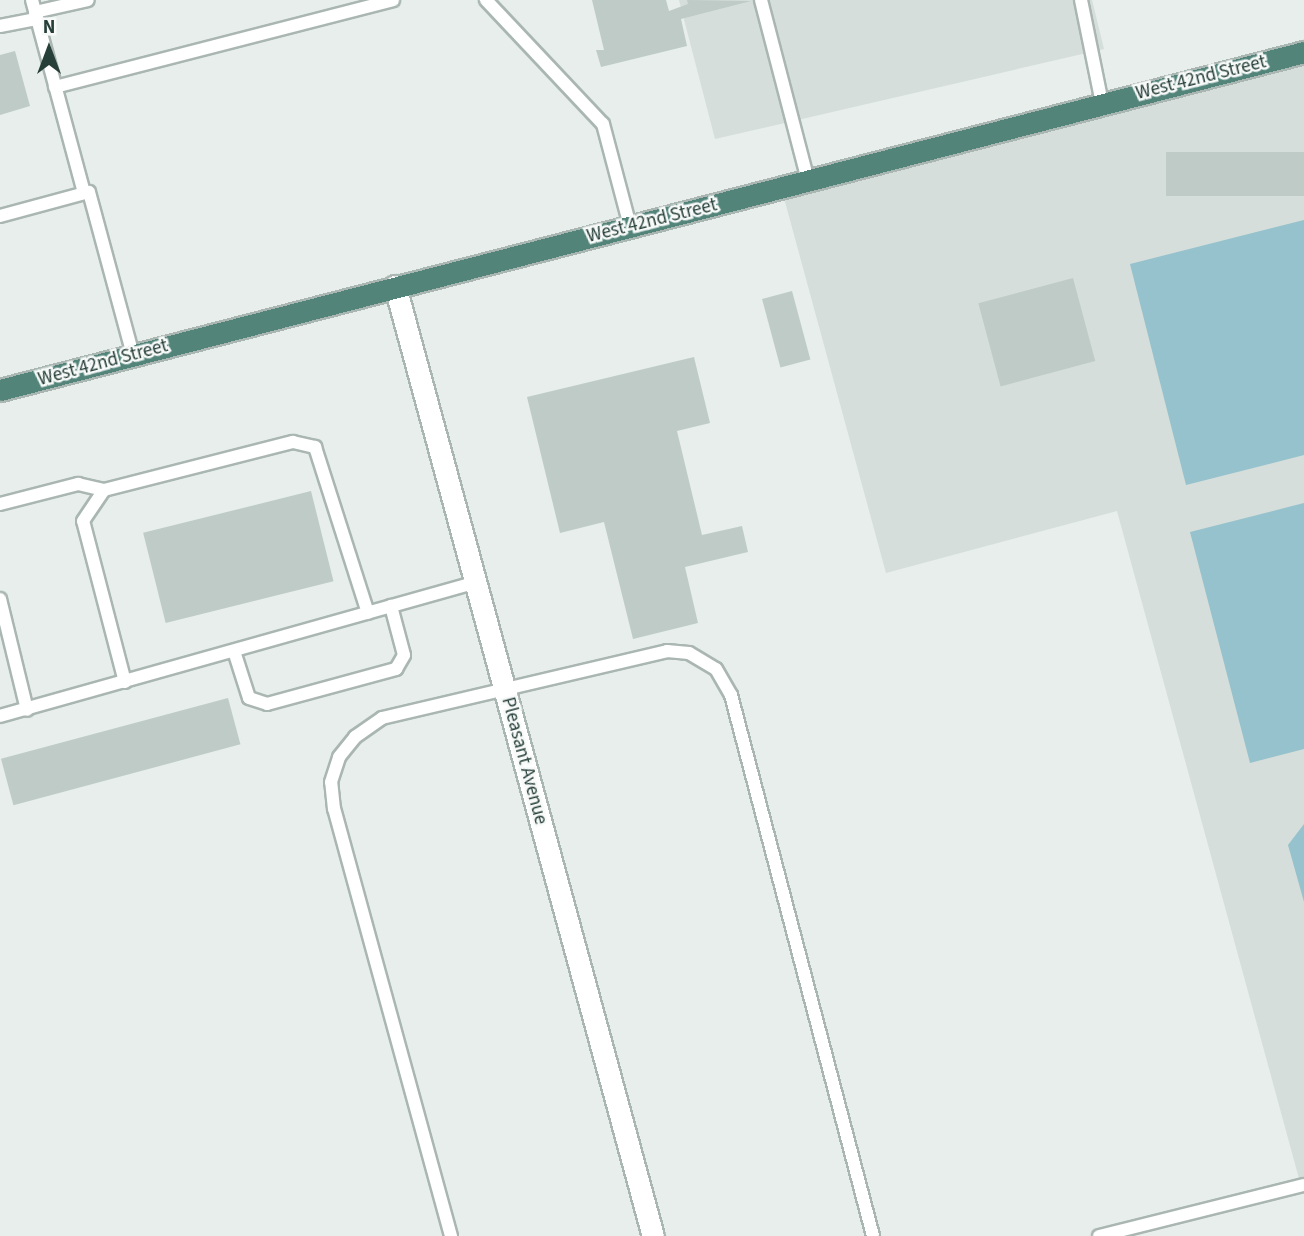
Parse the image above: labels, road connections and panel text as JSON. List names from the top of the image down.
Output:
{
  "streets": {
    "highway": ["West 42nd Street"],
    "street": ["Pleasant Avenue"]
  },
  "crossings": [
    ["West 42nd Street", "Pleasant Avenue"]
  ],
  "north": "top"
}
